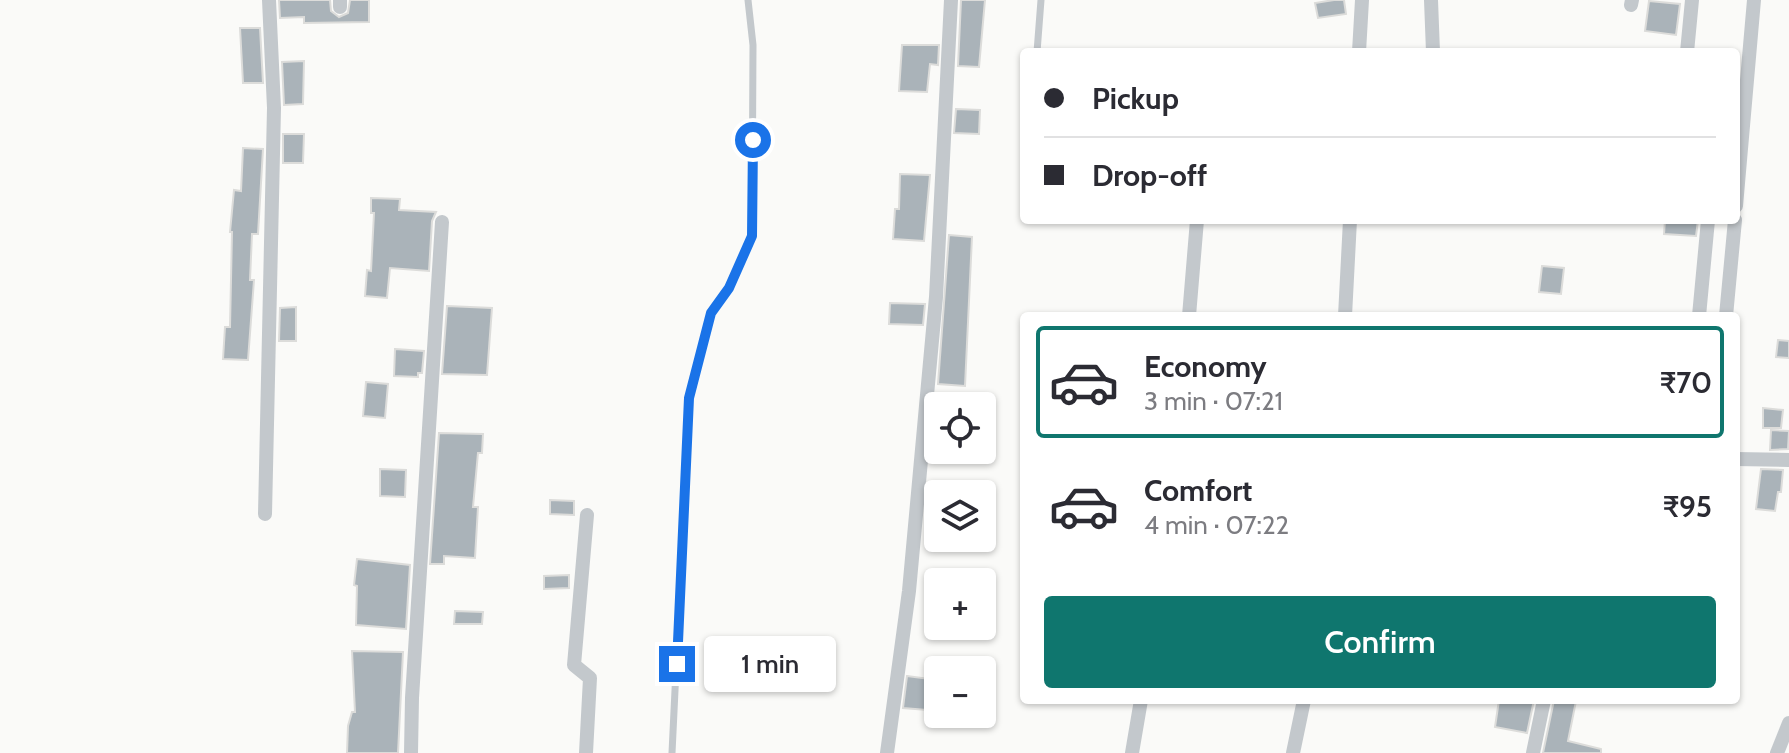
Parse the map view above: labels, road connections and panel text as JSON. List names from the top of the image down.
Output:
{
  "page": {
    "banner": ["Pickup", "Drop-off"],
    "list": [
      {
        "name": "Economy",
        "note": "3 min · 07:21",
        "value": "₹70"
      },
      {
        "name": "Comfort",
        "note": "4 min · 07:22",
        "value": "₹95"
      }
    ],
    "map_buttons": ["+", "−"],
    "buttons": "Confirm",
    "bubble": "1 min"
  }
}
